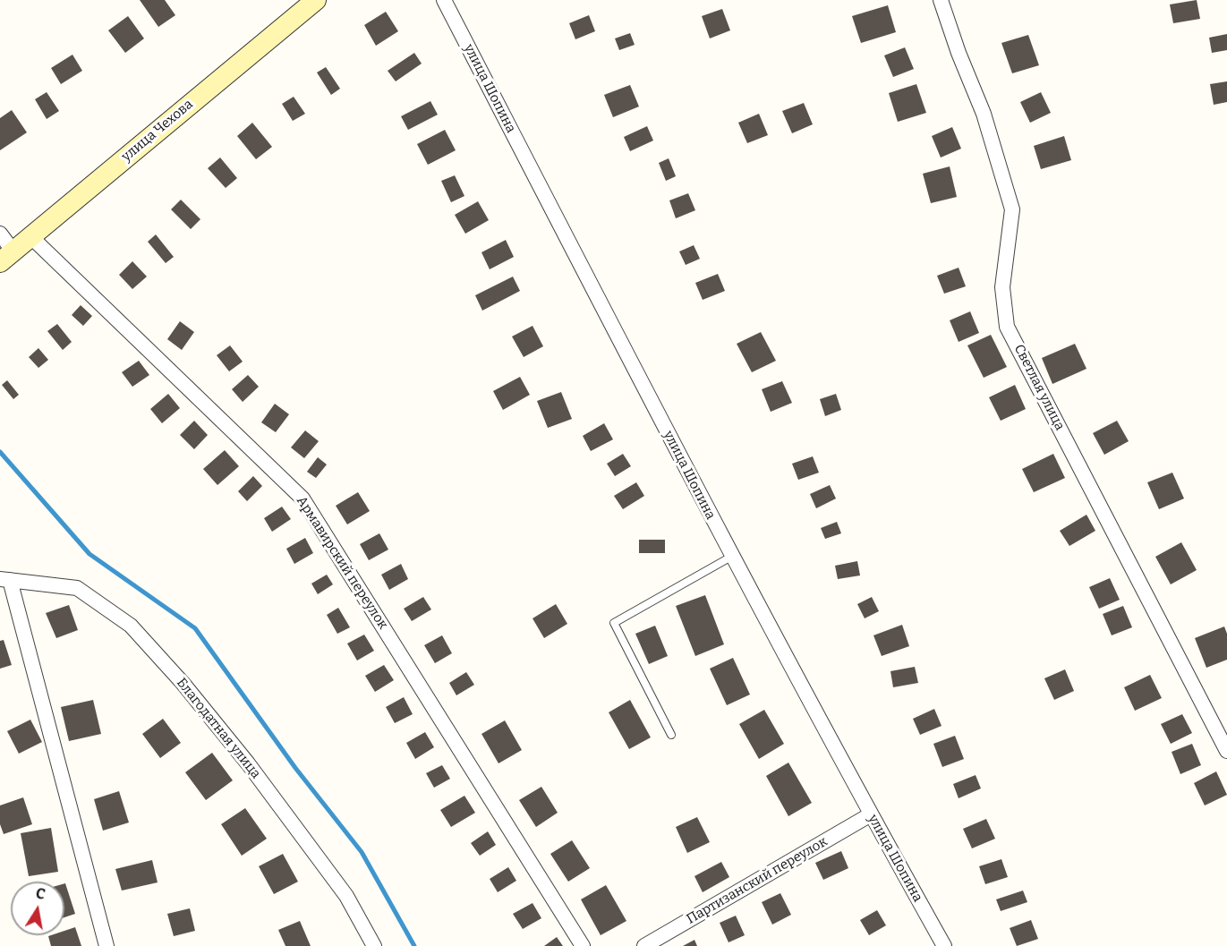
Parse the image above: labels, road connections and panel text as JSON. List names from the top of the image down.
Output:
{
  "streets": {
    "main road": ["улица Чехова"],
    "street": [
      "улица Шопина",
      "Светлая улица",
      "Армавирский переулок",
      "Благодатная улица",
      "Партизанский переулок"
    ]
  },
  "crossings": [
    ["улица Шопина", "Партизанский переулок"],
    ["улица Чехова", "Армавирский переулок"]
  ],
  "north": "top"
}
